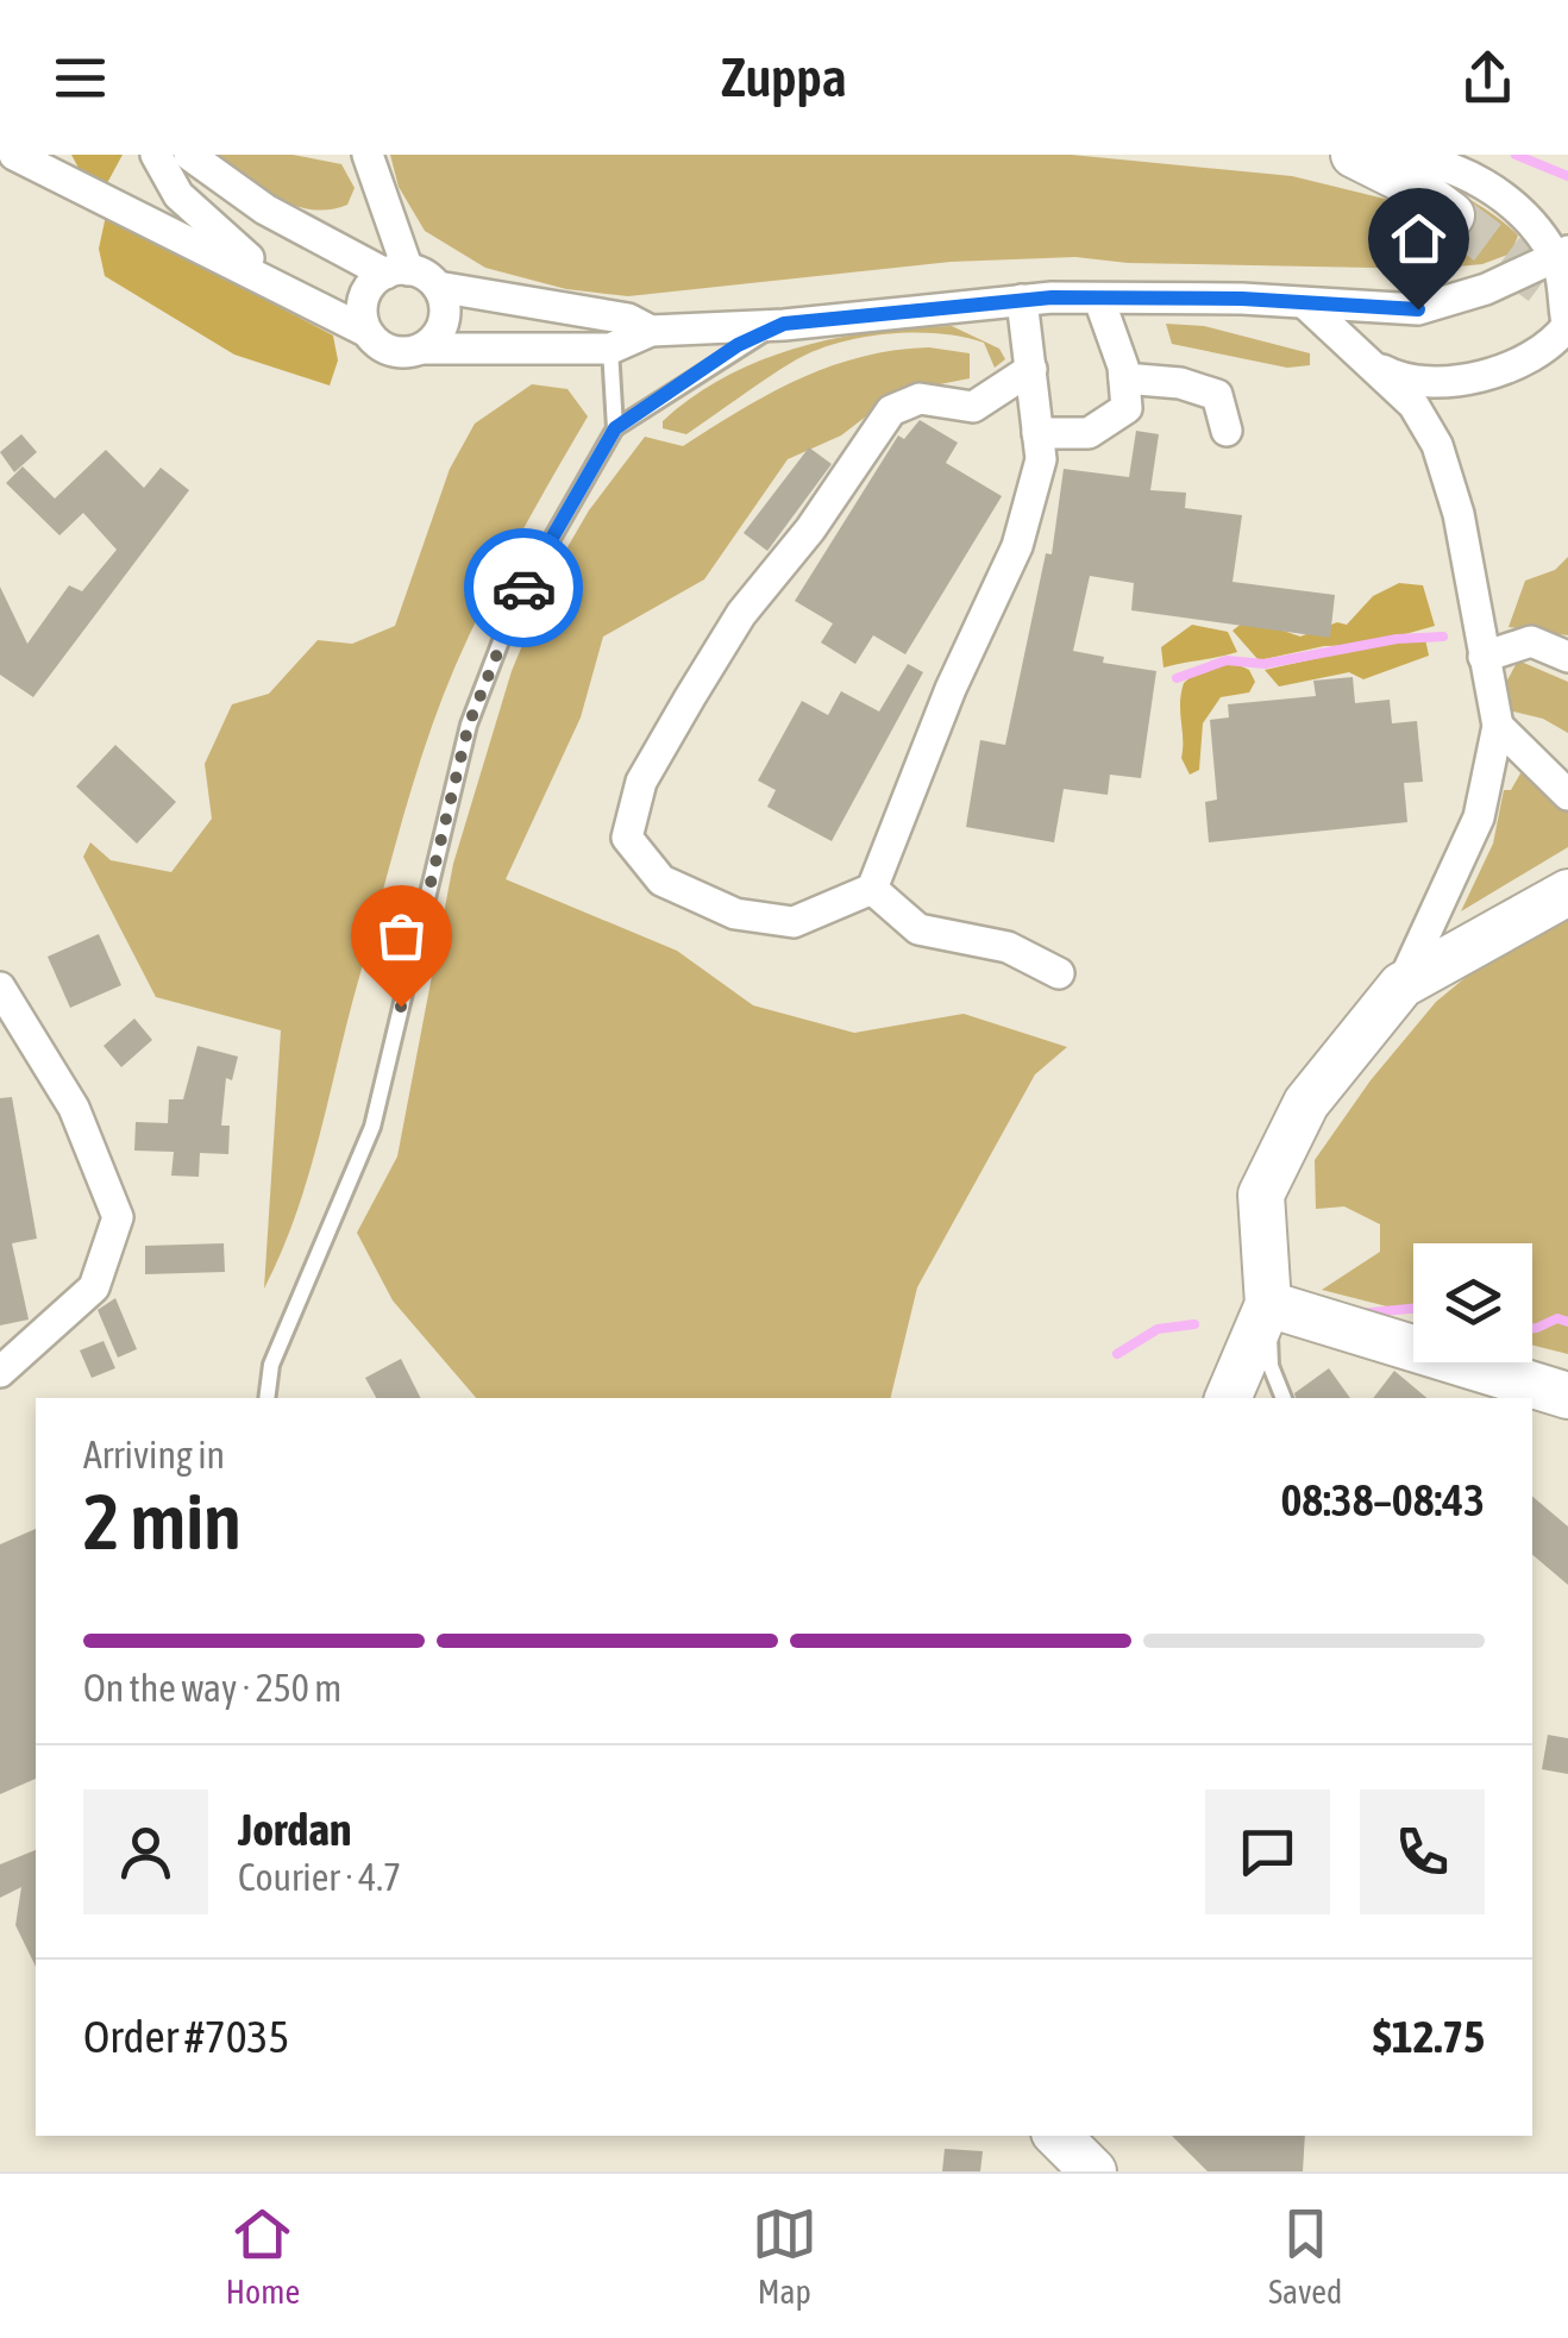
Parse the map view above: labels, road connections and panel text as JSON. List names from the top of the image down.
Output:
{
  "page": {
    "header": "Zuppa",
    "heading": ["2 min", "Arriving in", "08:38–08:43"],
    "panel": [
      "Jordan",
      "Courier · 4.7",
      "Order #7035",
      "$12.75"
    ],
    "bar": "On the way · 250 m",
    "tabs": ["Home", "Map", "Saved"]
  }
}
